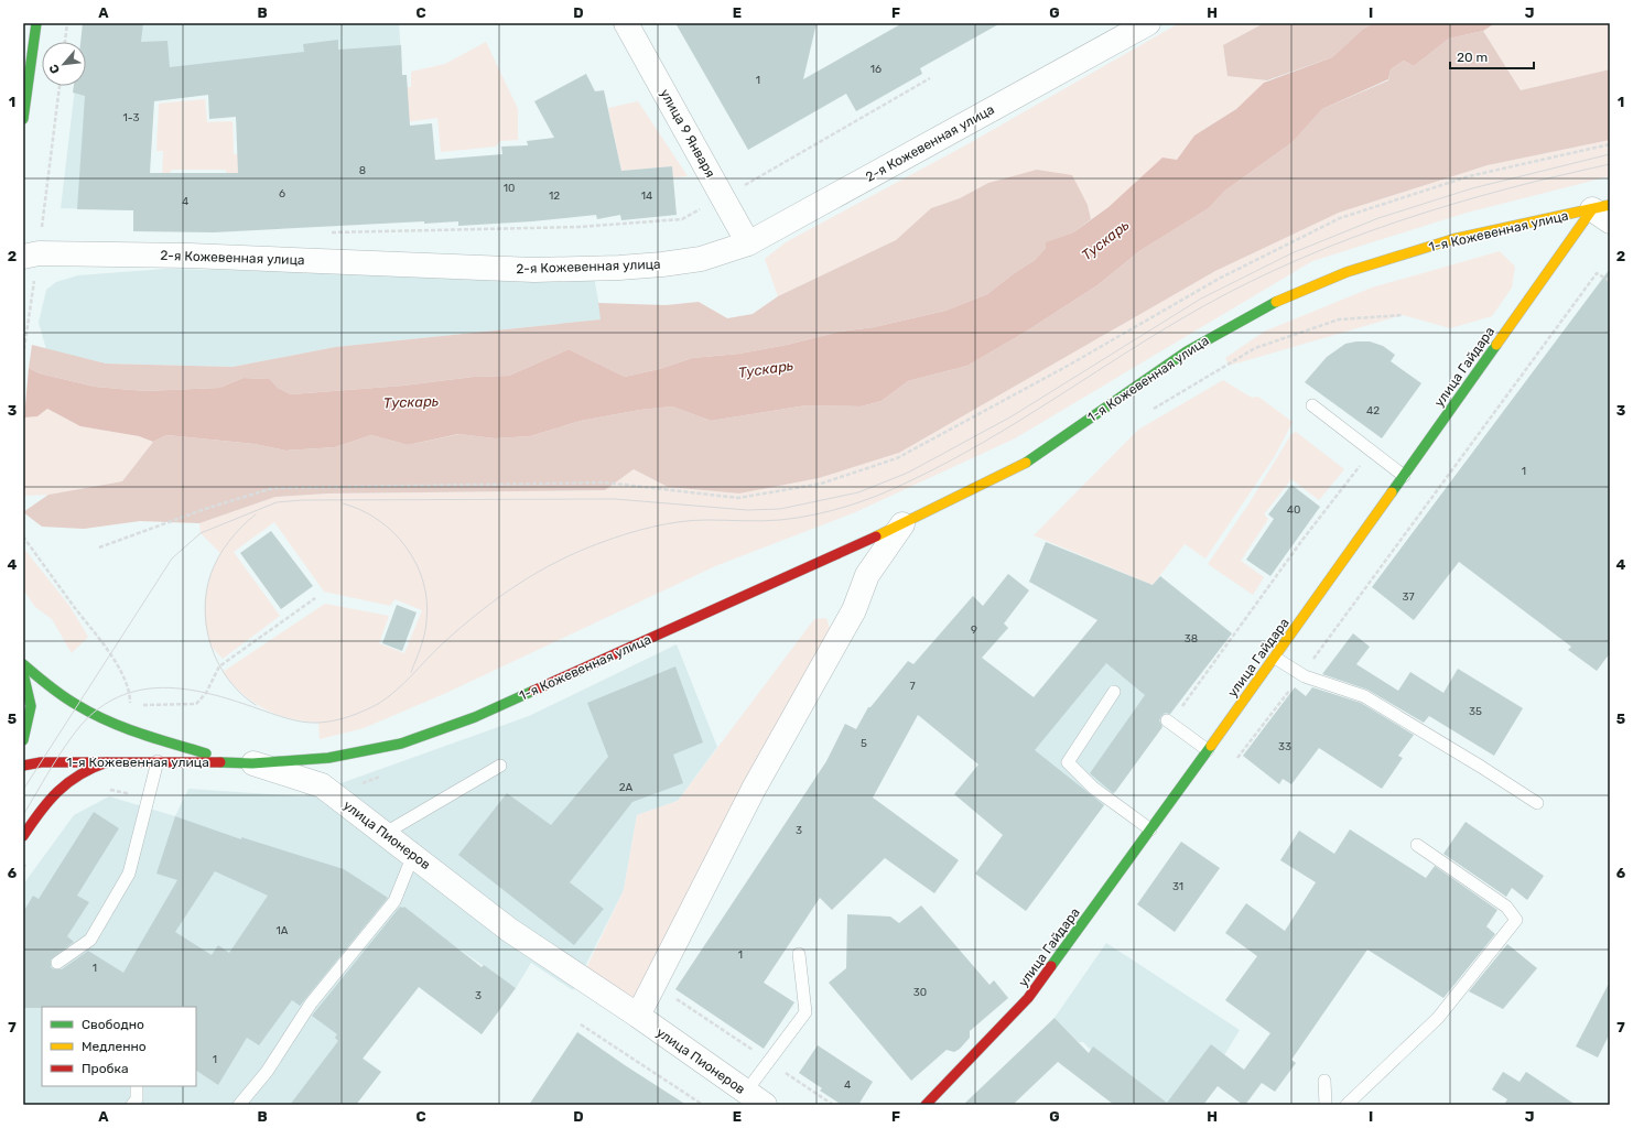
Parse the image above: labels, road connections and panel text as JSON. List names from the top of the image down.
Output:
{
  "streets": {
    "main road": ["1-я Кожевенная улица", "улица Гайдара"],
    "street": ["улица 9 Января", "2-я Кожевенная улица", "улица Пионеров"]
  },
  "crossings": [
    ["улица 9 Января", "2-я Кожевенная улица"],
    ["1-я Кожевенная улица", "улица Гайдара"],
    ["1-я Кожевенная улица", "улица Пионеров"]
  ],
  "water": ["Тускарь"],
  "house_numbers": [
    "16",
    "1",
    "1-3",
    "8",
    "10",
    "6",
    "12",
    "14",
    "4",
    "42",
    "1",
    "40",
    "37",
    "9",
    "38",
    "7",
    "35",
    "5",
    "33",
    "2А",
    "3",
    "31",
    "1А",
    "1",
    "1",
    "30",
    "3",
    "1",
    "4"
  ],
  "legend": ["Свободно", "Медленно", "Пробка"],
  "scale_bar": "20 m",
  "north": "bottom left",
  "grid": {
    "columns": [
      "A",
      "B",
      "C",
      "D",
      "E",
      "F",
      "G",
      "H",
      "I",
      "J"
    ],
    "rows": [
      "1",
      "2",
      "3",
      "4",
      "5",
      "6",
      "7"
    ]
  }
}
